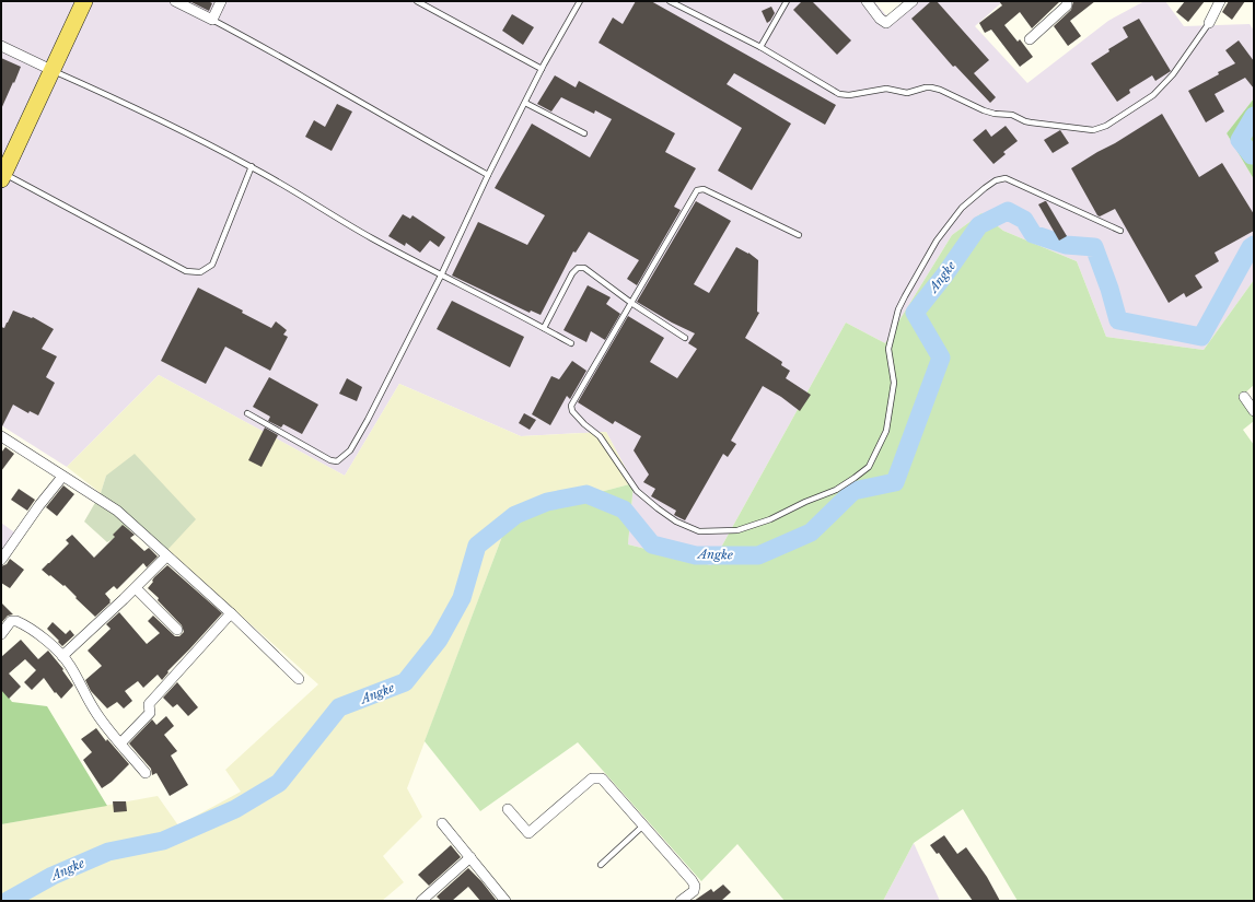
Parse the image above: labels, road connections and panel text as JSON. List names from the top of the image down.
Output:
{
  "water": ["Angke"]
}
